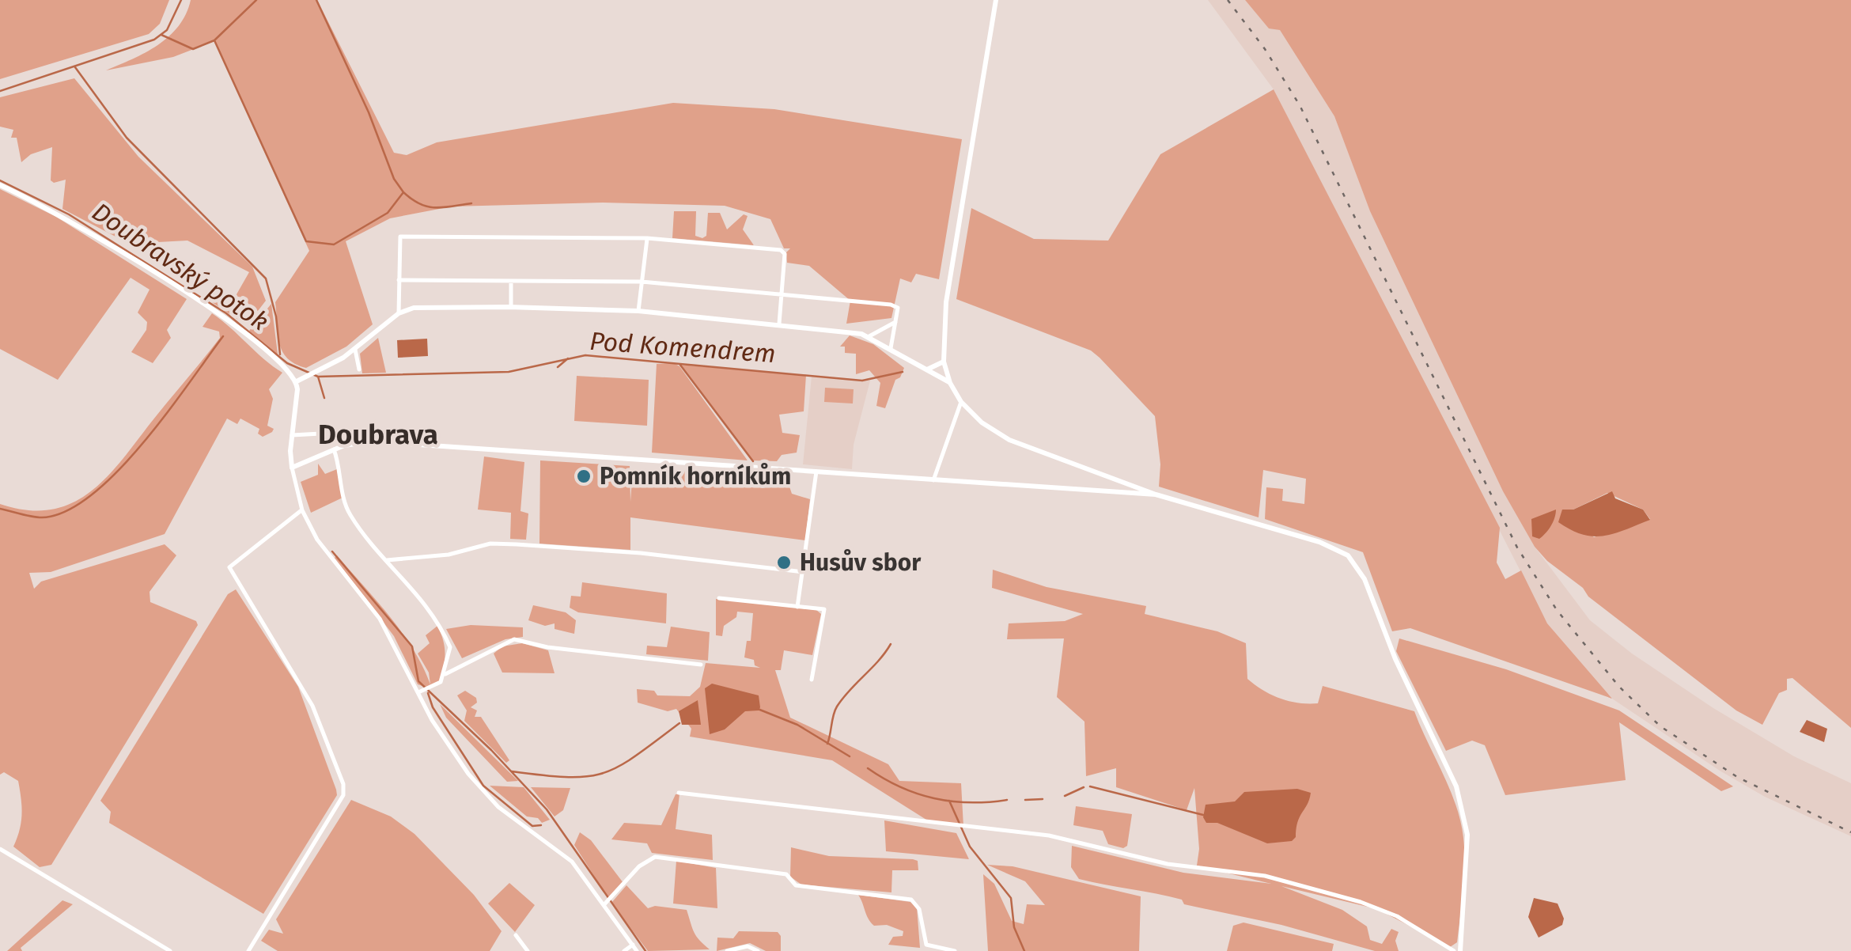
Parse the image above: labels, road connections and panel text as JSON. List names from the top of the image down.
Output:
{
  "districts": ["Doubrava"],
  "water": ["Doubravský potok", "Pod Komendrem"],
  "places": ["Pomník horníkům", "Husův sbor"]
}
